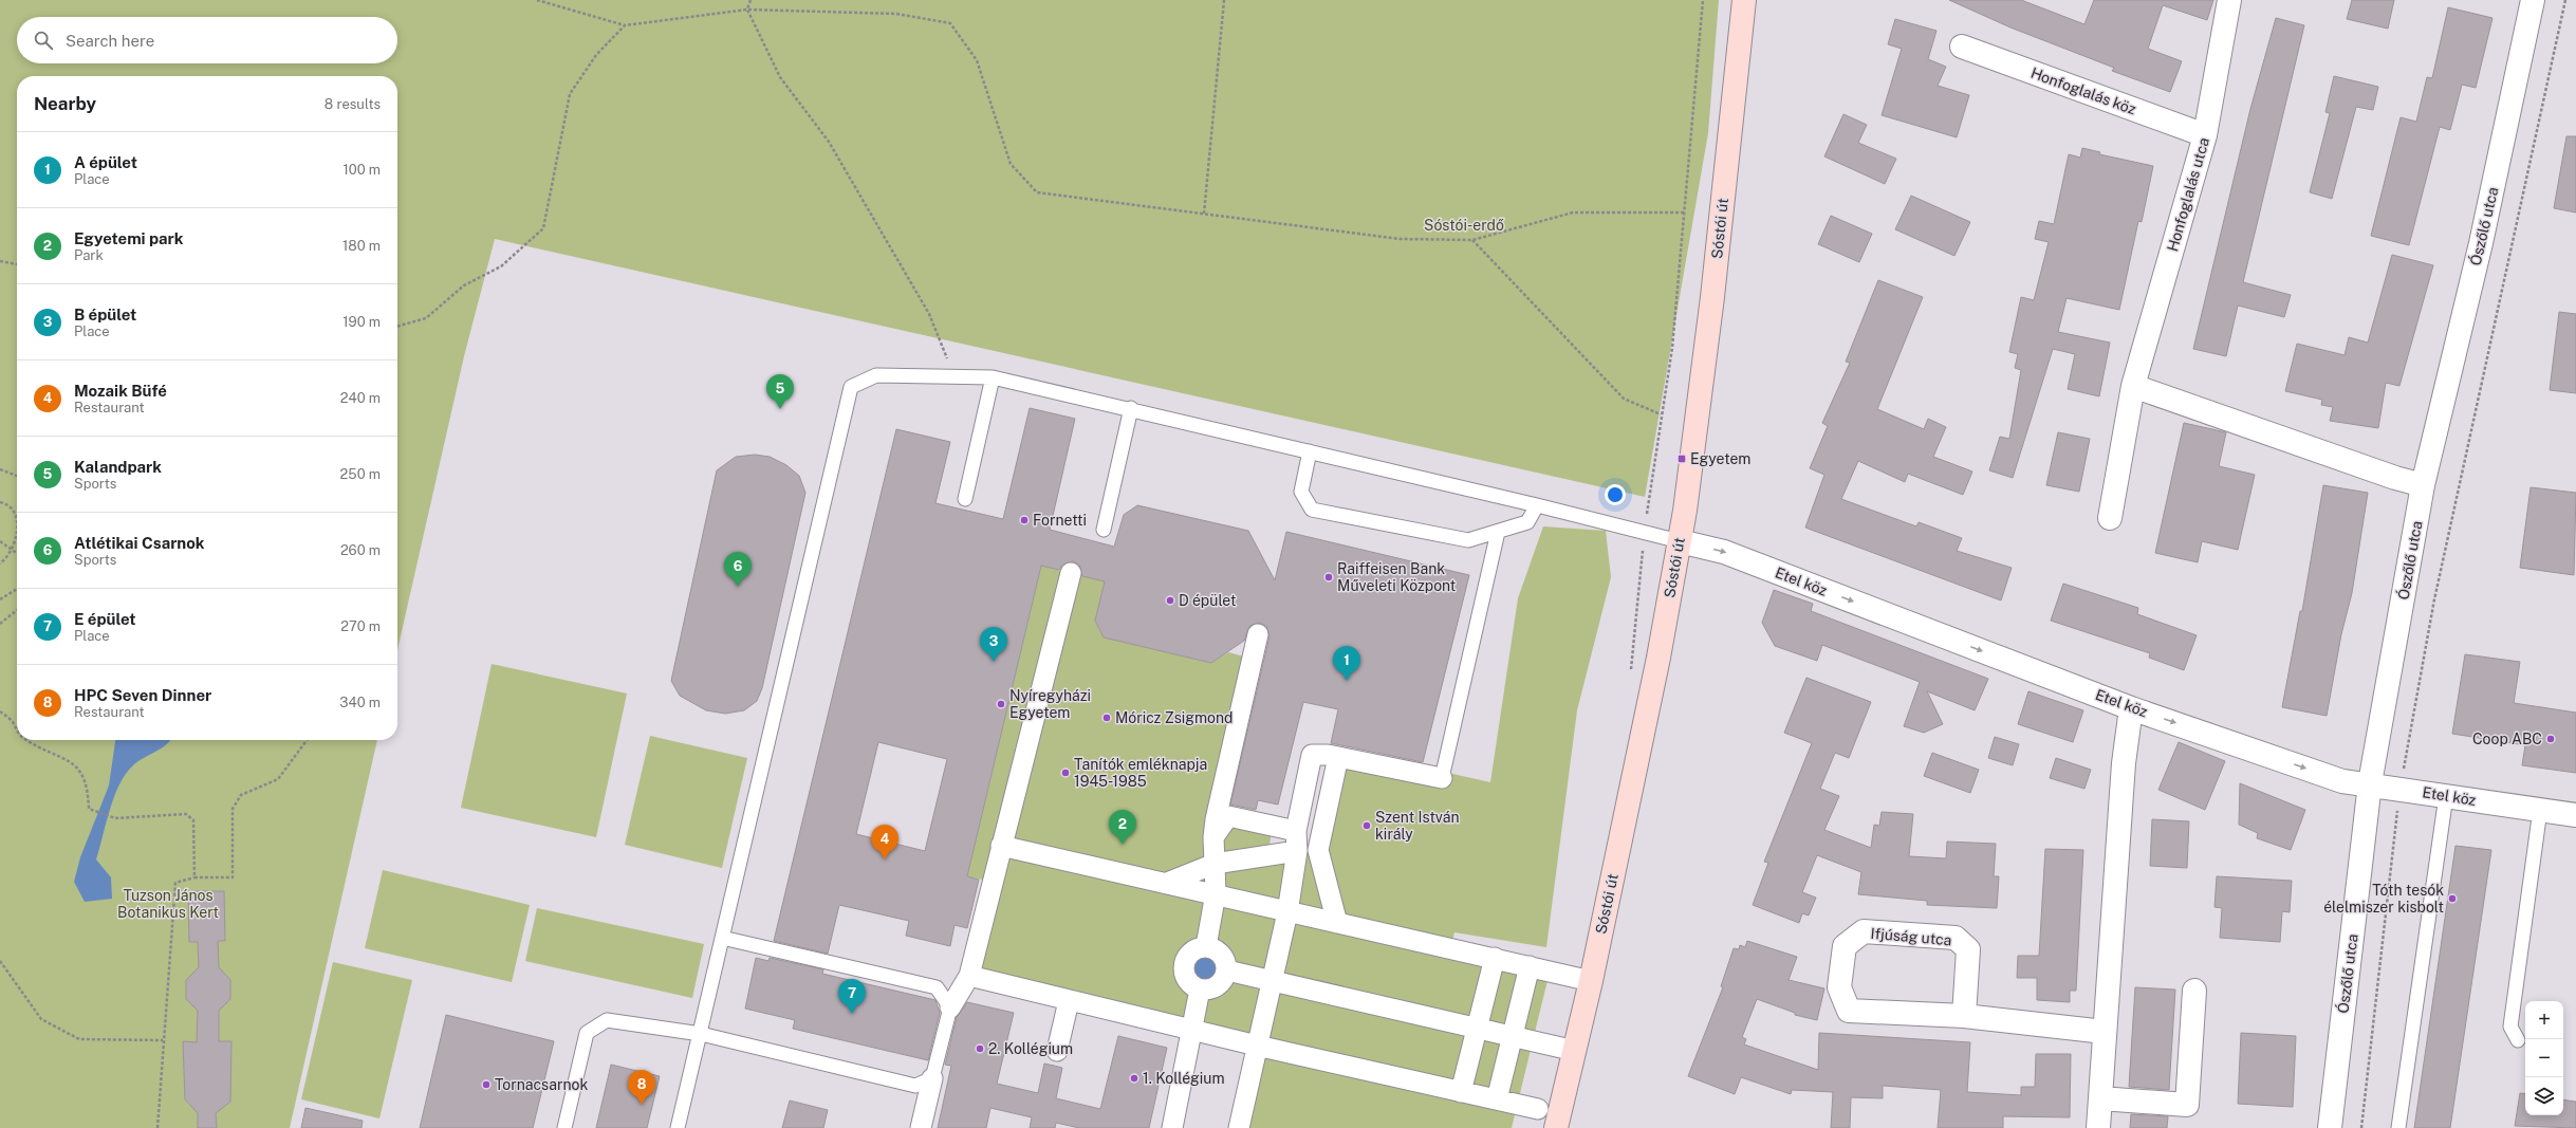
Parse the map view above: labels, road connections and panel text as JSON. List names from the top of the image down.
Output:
{
  "streets": {
    "main road": ["Sóstói út"],
    "street": [
      "Honfoglalás köz",
      "Honfoglalás utca",
      "Ószőlő utca",
      "Etel köz",
      "Ifjúság utca"
    ]
  },
  "crossings": [
    ["Honfoglalás köz", "Honfoglalás utca"],
    ["Ószőlő utca", "Etel köz"],
    ["Sóstói út", "Etel köz"]
  ],
  "one_way": ["Etel köz"],
  "parks": ["Sóstói-erdő", "Tuzson János Botanikus Kert"],
  "places": {
    "transit": ["Egyetem"],
    "other": [
      "Fornetti",
      "Raiffeisen Bank Műveleti Központ",
      "D épület",
      "Nyíregyházi Egyetem",
      "Móricz Zsigmond",
      "Coop ABC",
      "Tanítók emléknapja 1945-1985",
      "Szent István király",
      "Tóth tesók élelmiszer kisbolt",
      "2. Kollégium",
      "1. Kollégium",
      "Tornacsarnok"
    ]
  },
  "page": {
    "search": "Search here",
    "heading": ["Nearby", "8 results"],
    "list": [
      {
        "mark": "1",
        "name": "A épület",
        "note": "Place",
        "value": "100 m"
      },
      {
        "mark": "2",
        "name": "Egyetemi park",
        "note": "Park",
        "value": "180 m"
      },
      {
        "mark": "3",
        "name": "B épület",
        "note": "Place",
        "value": "190 m"
      },
      {
        "mark": "4",
        "name": "Mozaik Büfé",
        "note": "Restaurant",
        "value": "240 m"
      },
      {
        "mark": "5",
        "name": "Kalandpark",
        "note": "Sports",
        "value": "250 m"
      },
      {
        "mark": "6",
        "name": "Atlétikai Csarnok",
        "note": "Sports",
        "value": "260 m"
      },
      {
        "mark": "7",
        "name": "E épület",
        "note": "Place",
        "value": "270 m"
      },
      {
        "mark": "8",
        "name": "HPC Seven Dinner",
        "note": "Restaurant",
        "value": "340 m"
      }
    ],
    "pins": [
      "5",
      "6",
      "3",
      "1",
      "2",
      "4",
      "7",
      "8"
    ],
    "map_buttons": ["+", "−"]
  }
}
